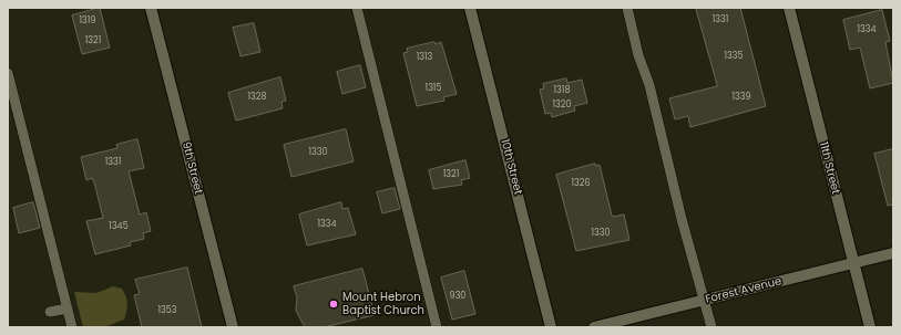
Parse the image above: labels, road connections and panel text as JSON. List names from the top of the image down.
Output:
{
  "streets": {
    "street": [
      "10th Street",
      "9th Street",
      "11th Street",
      "Forest Avenue"
    ]
  },
  "crossings": [
    ["11th Street", "Forest Avenue"]
  ],
  "places": ["Mount Hebron Baptist Church"],
  "house_numbers": [
    "1331",
    "1319",
    "1334",
    "1321",
    "1335",
    "1313",
    "1315",
    "1318",
    "1328",
    "1339",
    "1320",
    "1330",
    "1331",
    "1321",
    "1326",
    "1334",
    "1345",
    "1330",
    "930",
    "1353"
  ]
}
